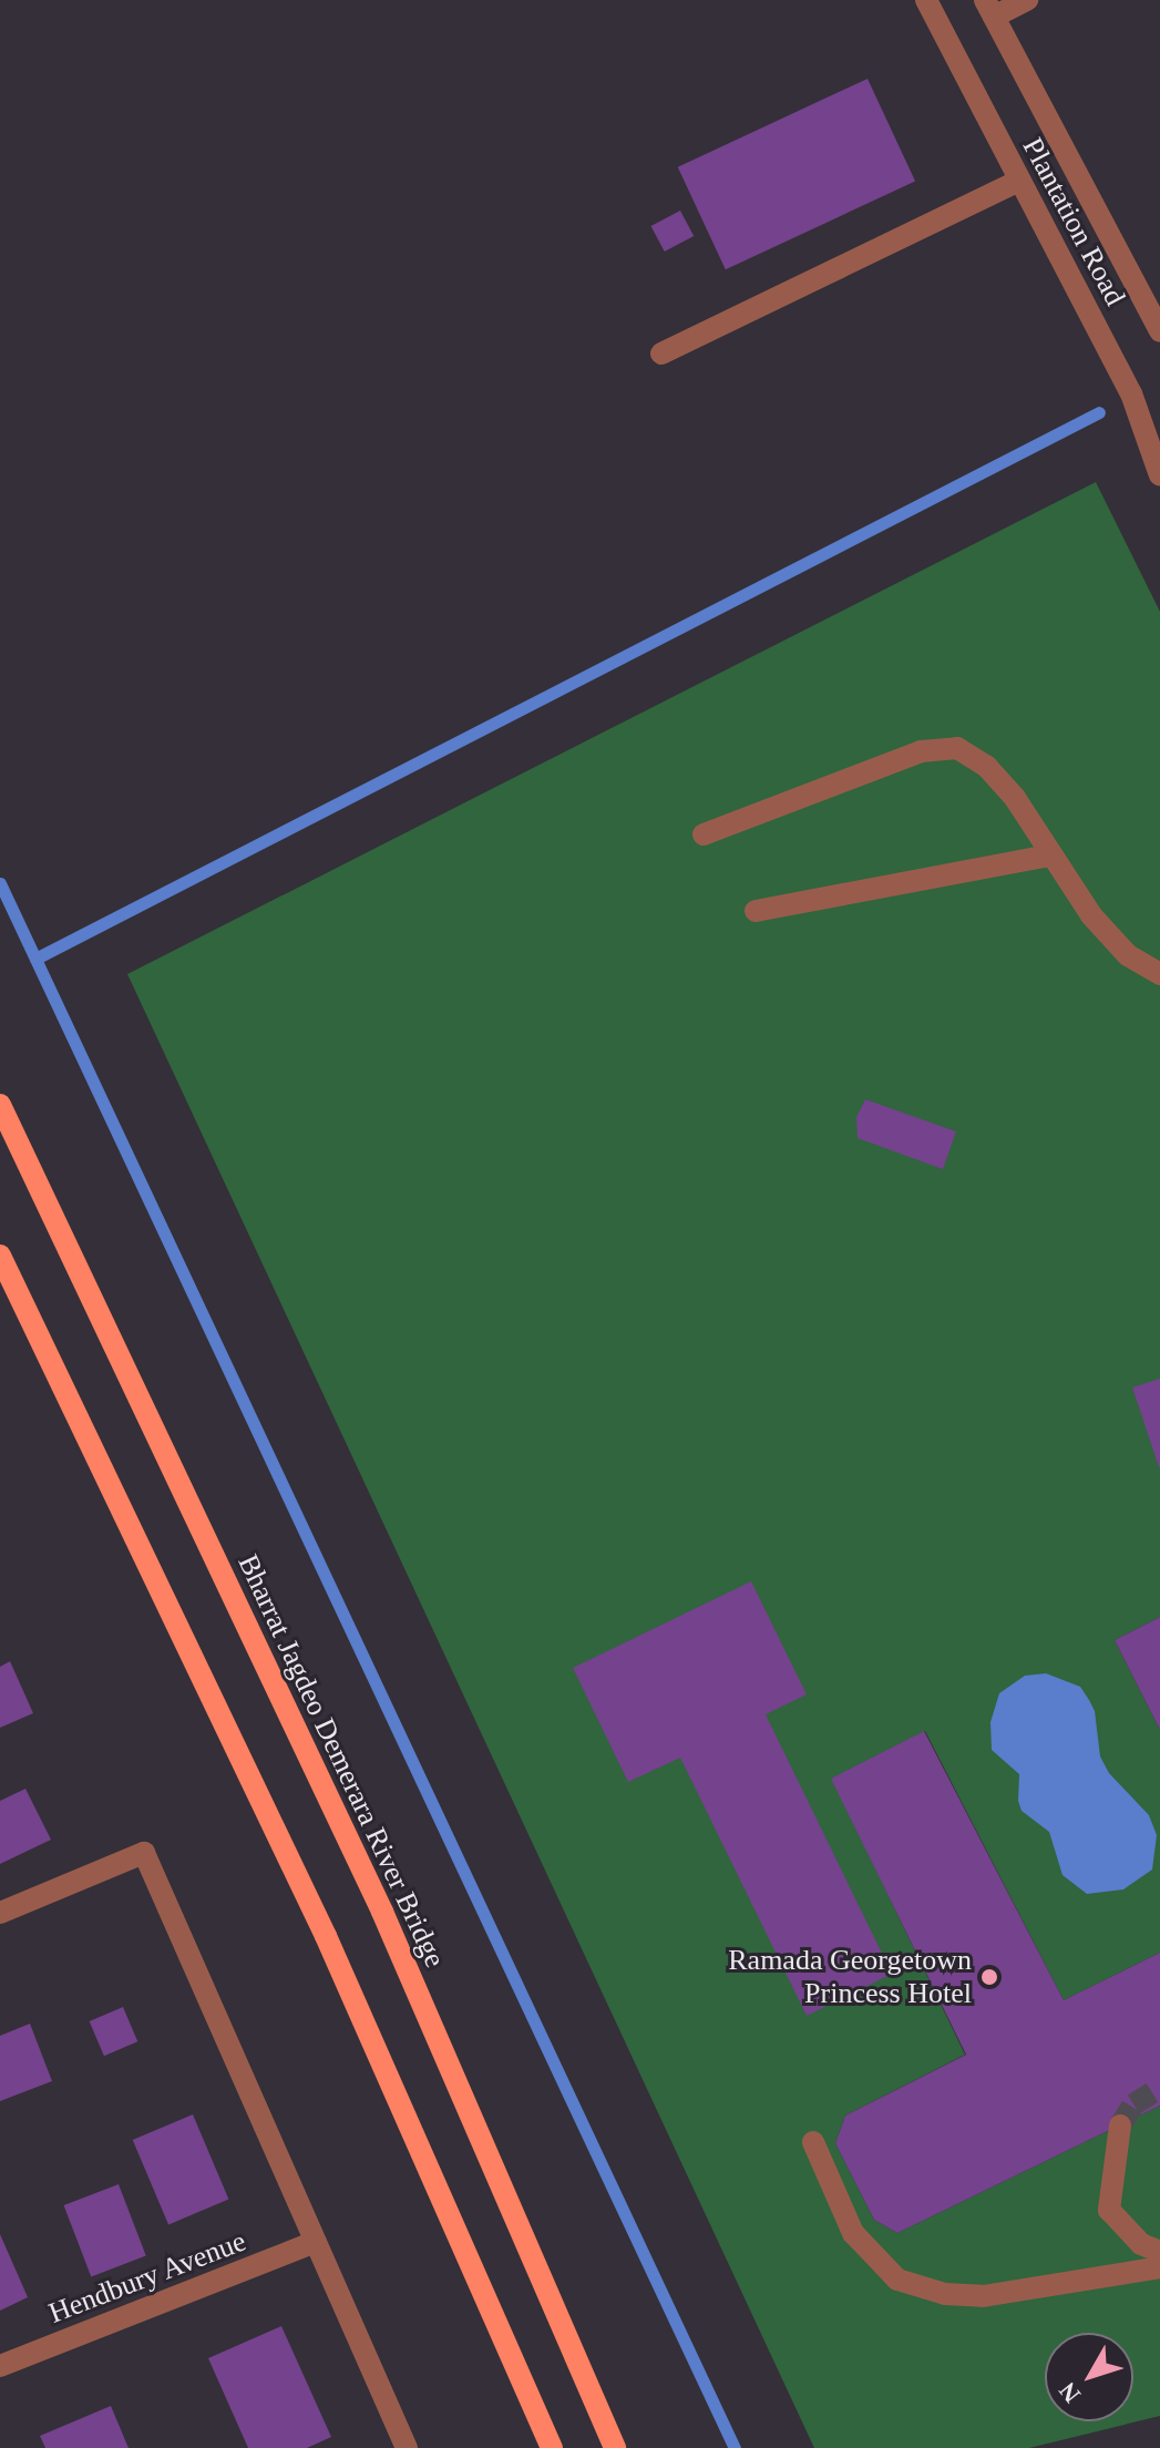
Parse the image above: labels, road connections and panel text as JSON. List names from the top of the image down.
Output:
{
  "streets": {
    "main road": ["Bharrat Jagdeo Demerara River Bridge"],
    "street": ["Plantation Road", "Hendbury Avenue"]
  },
  "places": ["Ramada Georgetown Princess Hotel"],
  "north": "bottom left"
}
